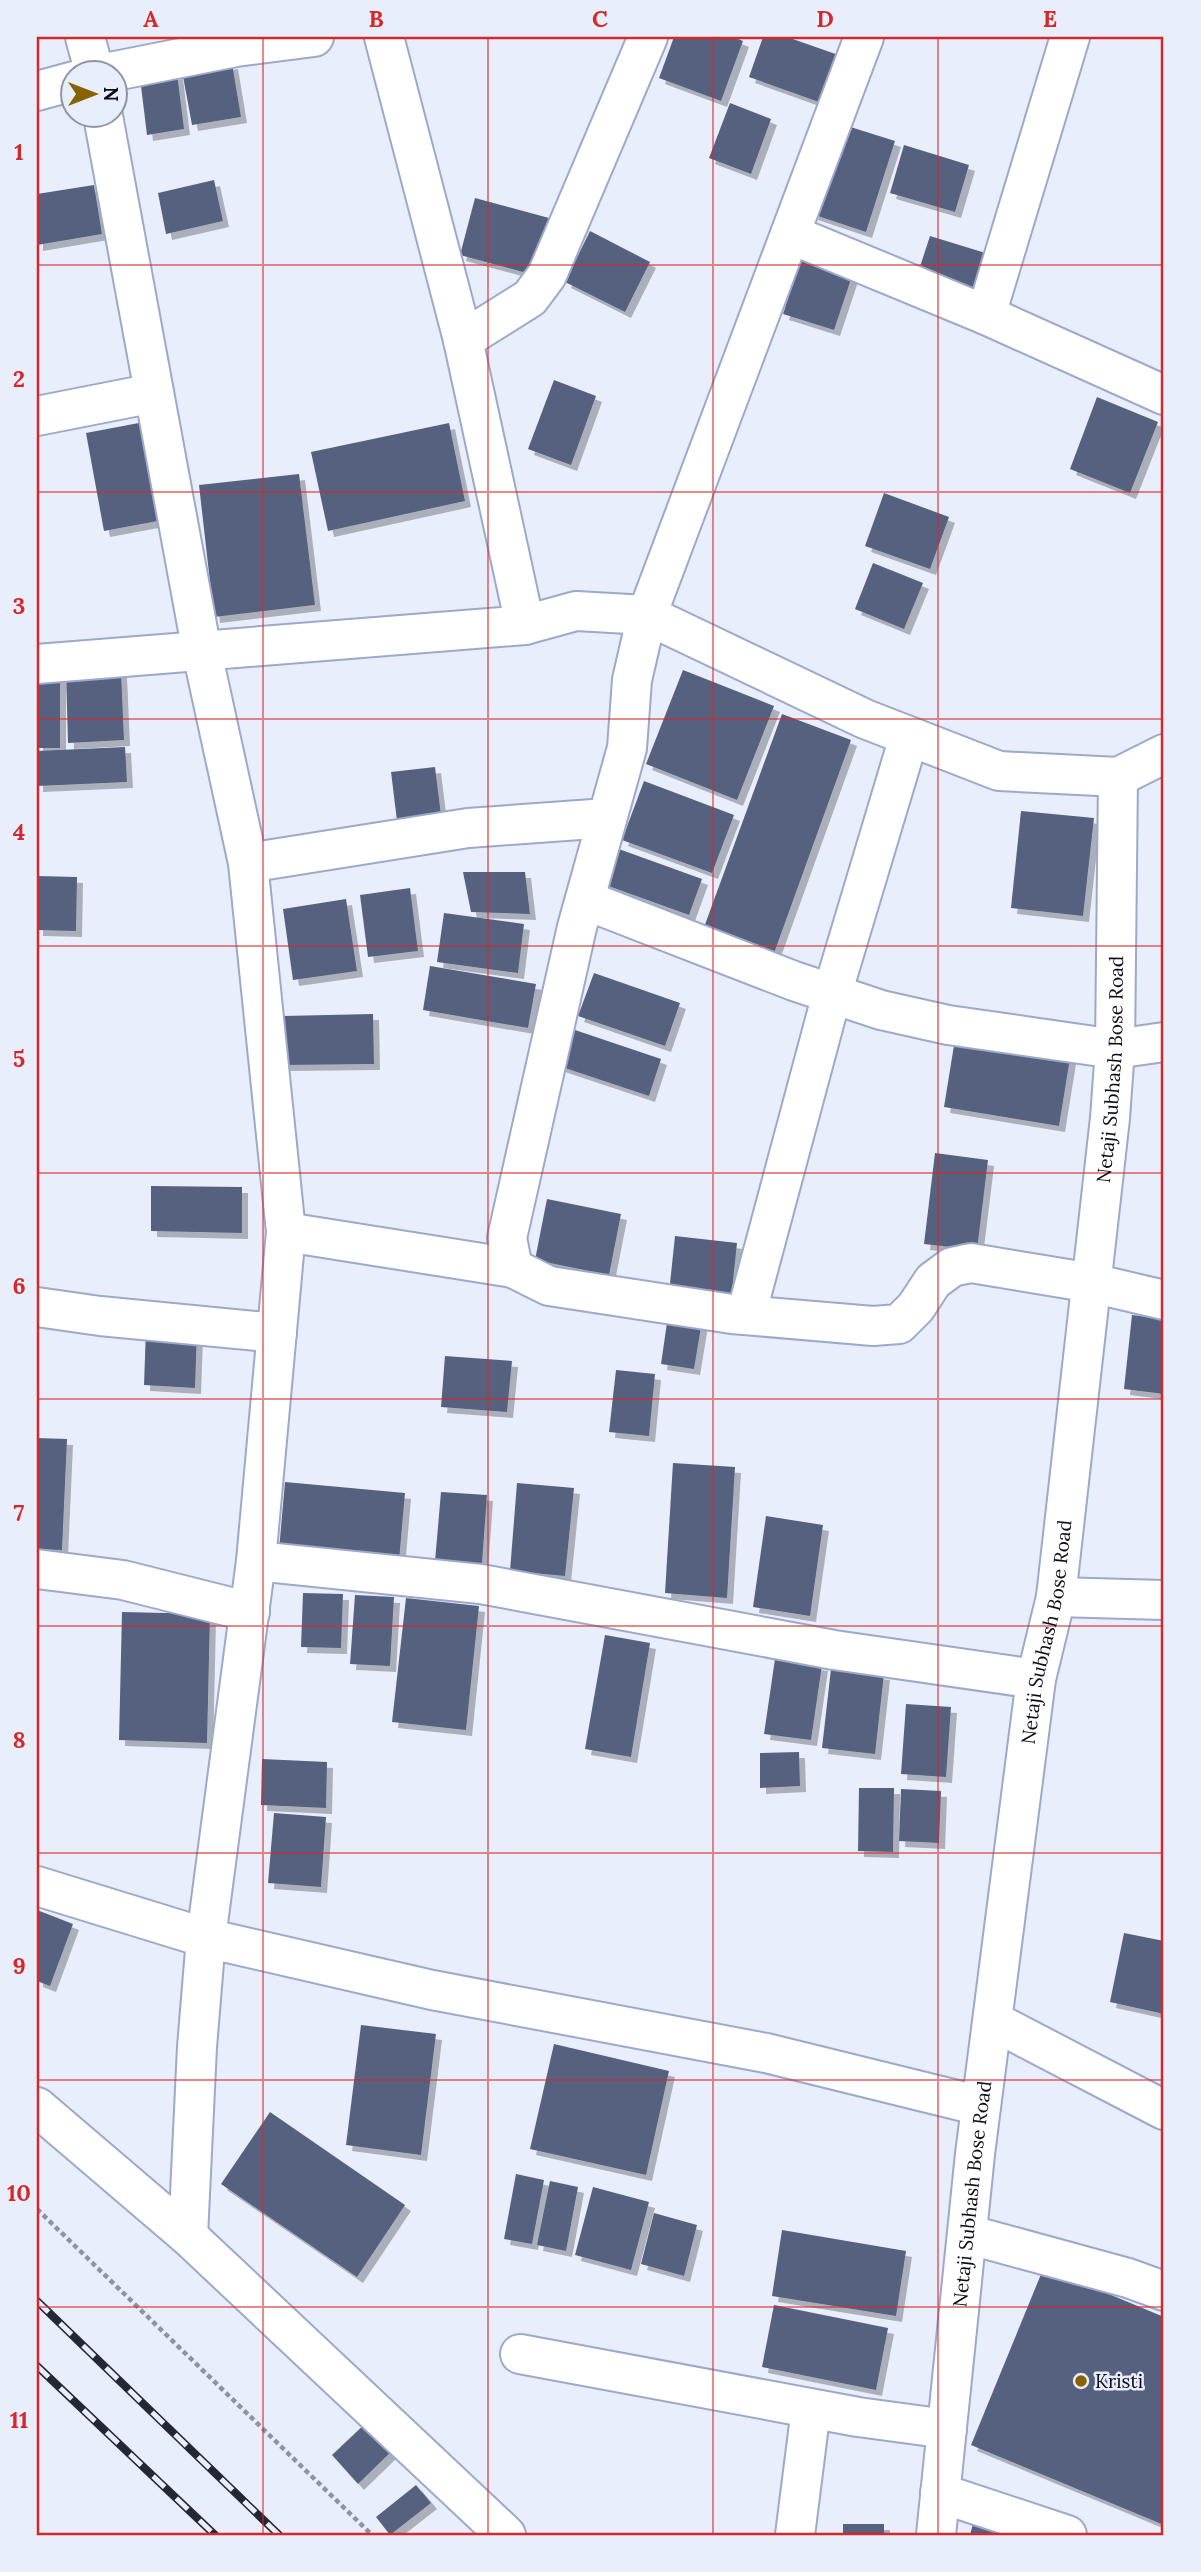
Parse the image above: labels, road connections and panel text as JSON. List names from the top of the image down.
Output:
{
  "streets": {
    "street": ["Netaji Subhash Bose Road"]
  },
  "places": ["Kristi"],
  "north": "right",
  "grid": {
    "columns": [
      "A",
      "B",
      "C",
      "D",
      "E"
    ],
    "rows": [
      "1",
      "2",
      "3",
      "4",
      "5",
      "6",
      "7",
      "8",
      "9",
      "10",
      "11"
    ]
  }
}
